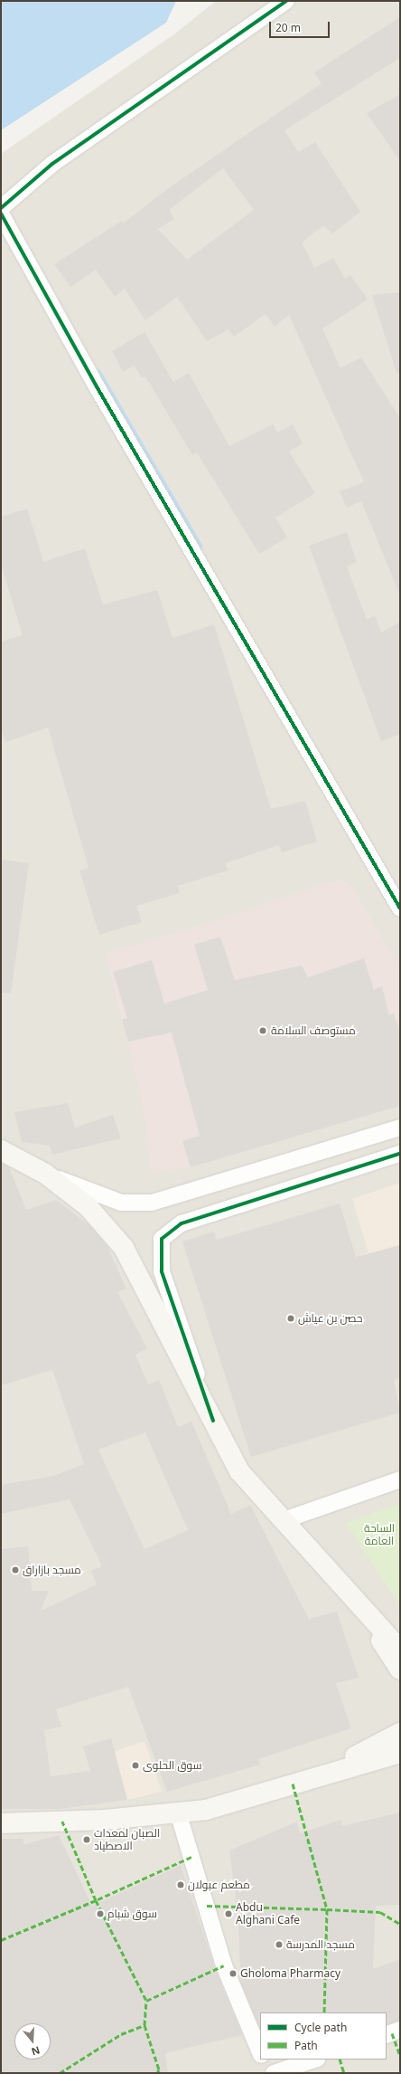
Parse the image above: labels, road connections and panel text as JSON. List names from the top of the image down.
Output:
{
  "parks": ["الساحة العامة"],
  "places": [
    "مستوصف السلامة",
    "حصن بن عياش",
    "مسجد بازاراق",
    "سوق الحلوى",
    "الصبان لمعدات الاصطياد",
    "مطعم عبولان",
    "سوق شبام",
    "Abdu Alghani Cafe",
    "مسجد المدرسة",
    "Gholoma Pharmacy"
  ],
  "legend": ["Cycle path", "Path"],
  "scale_bar": "20 m",
  "north": "bottom"
}
